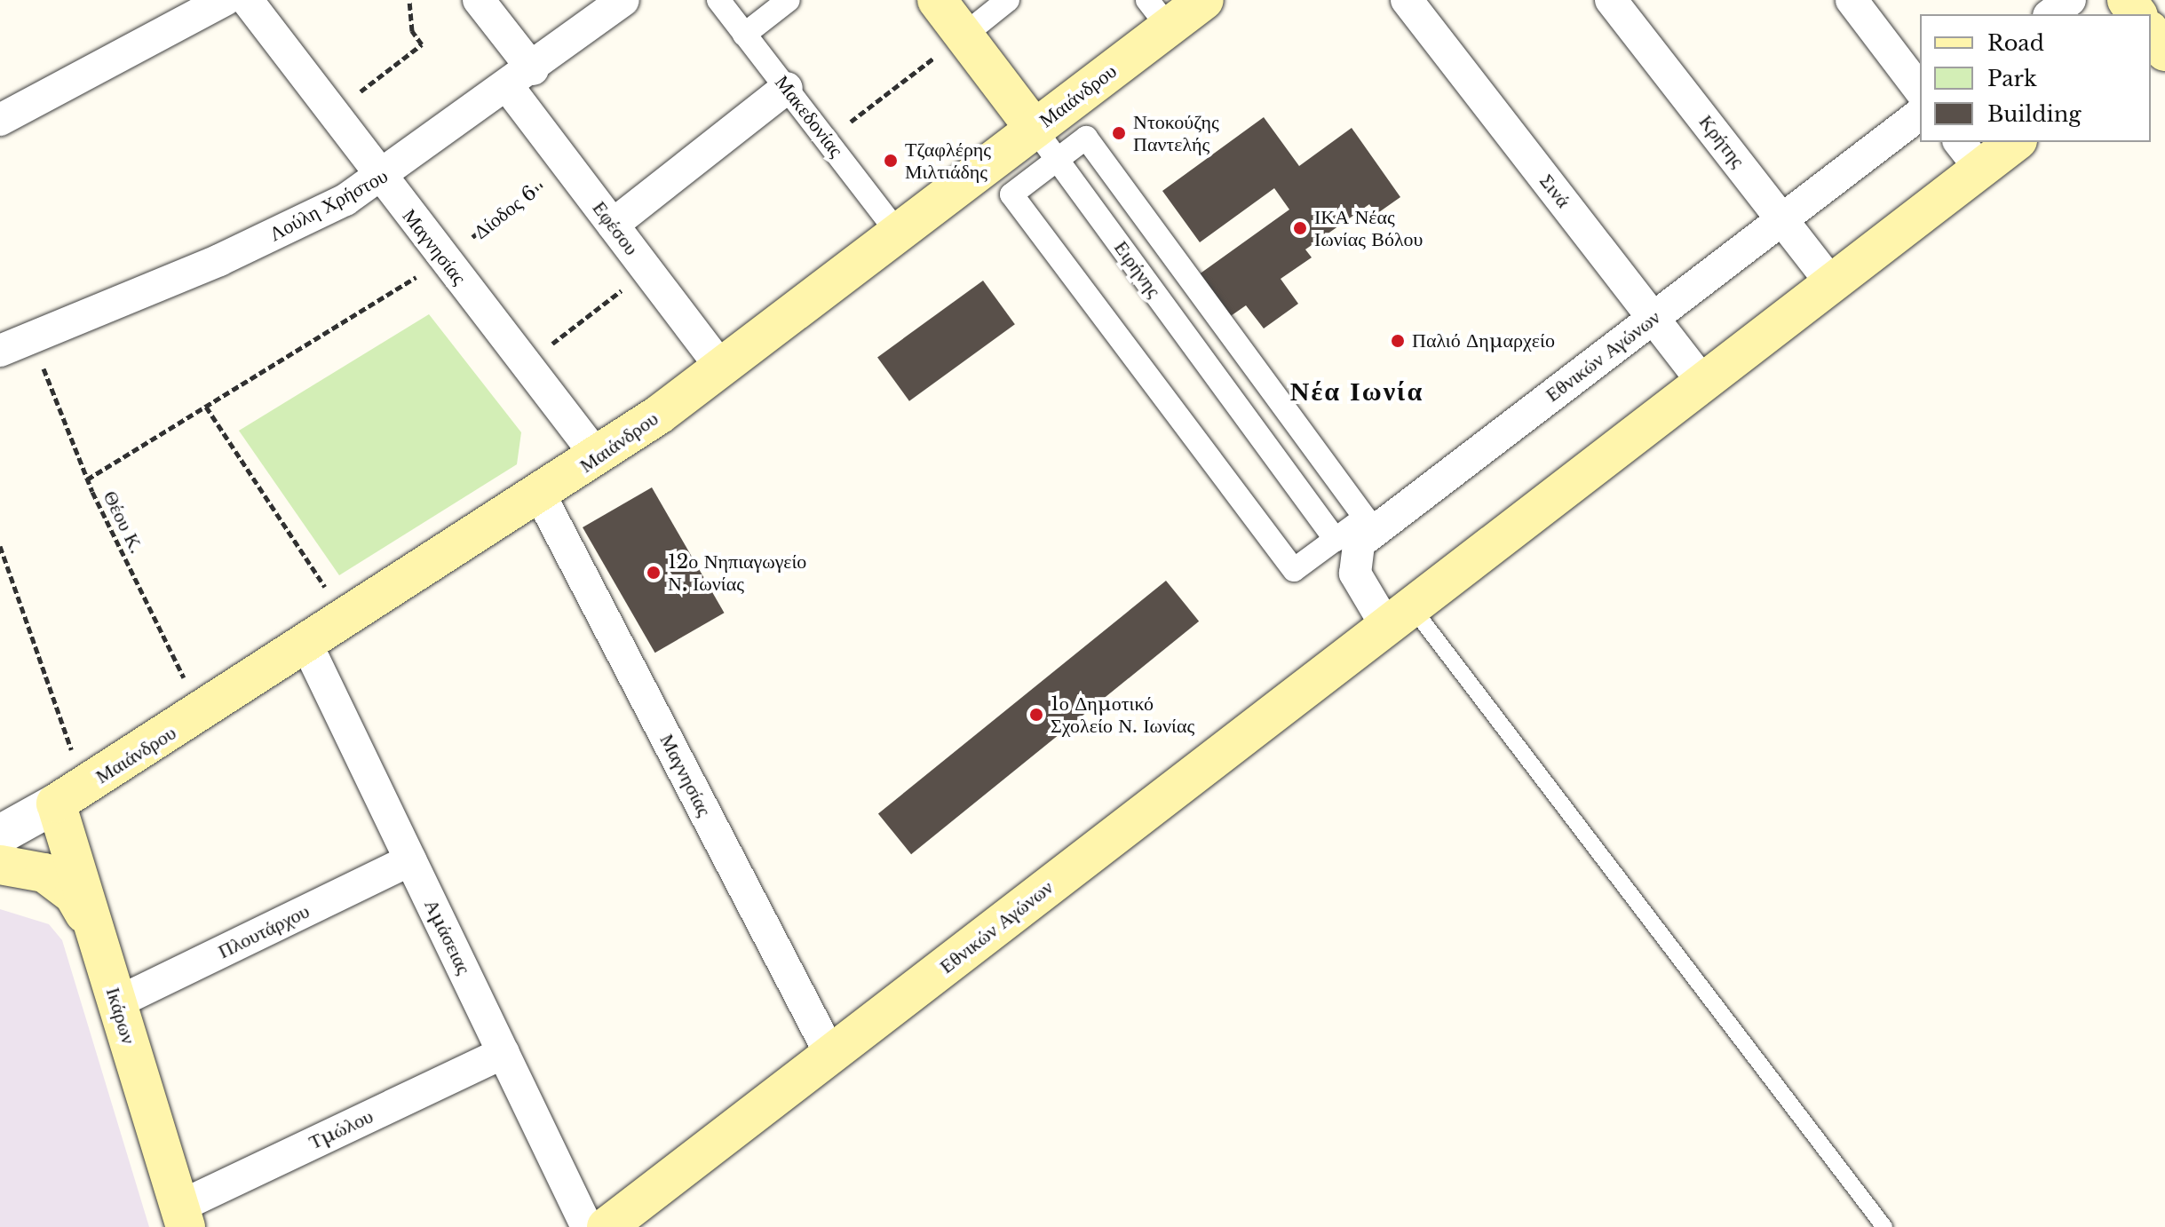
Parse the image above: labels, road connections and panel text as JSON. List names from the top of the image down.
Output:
{
  "streets": {
    "main road": [
      "Μαιάνδρου",
      "Ειρήνης",
      "Εθνικών Αγώνων",
      "Ικάρων"
    ],
    "street": [
      "Μακεδονίας",
      "Κρήτης",
      "Σινά",
      "Λούλη Χρήστου",
      "Εφέσου",
      "Μαγνησίας",
      "Πλουτάρχου",
      "Αμάσειας",
      "Τμώλου"
    ],
    "path": ["Δίοδος 6", "Θέου Κ."]
  },
  "crossings": [
    ["Μαιάνδρου", "Μακεδονίας"],
    ["Μαιάνδρου", "Εφέσου"],
    ["Μαιάνδρου", "Μαγνησίας"],
    ["Μαιάνδρου", "Ειρήνης"],
    ["Μαιάνδρου", "Θέου Κ."],
    ["Μαιάνδρου", "Αμάσειας"],
    ["Μαιάνδρου", "Ικάρων"],
    ["Κρήτης", "Εθνικών Αγώνων"],
    ["Σινά", "Εθνικών Αγώνων"],
    ["Λούλη Χρήστου", "Εφέσου"],
    ["Λούλη Χρήστου", "Μαγνησίας"],
    ["Λούλη Χρήστου", "Θέου Κ."],
    ["Δίοδος 6", "Εφέσου"],
    ["Δίοδος 6", "Μαγνησίας"],
    ["Δίοδος 6", "Θέου Κ."],
    ["Μαγνησίας", "Εθνικών Αγώνων"],
    ["Πλουτάρχου", "Αμάσειας"],
    ["Πλουτάρχου", "Ικάρων"],
    ["Αμάσειας", "Τμώλου"],
    ["Ικάρων", "Τμώλου"]
  ],
  "districts": ["Νέα Ιωνία"],
  "places": [
    "Ντοκούζης Παντελής",
    "Τζαφλέρης Μιλτιάδης",
    "ΙΚΑ Νέας Ιωνίας Βόλου",
    "Παλιό Δημαρχείο",
    "12ο Νηπιαγωγείο Ν. Ιωνίας",
    "1ο Δημοτικό Σχολείο Ν. Ιωνίας"
  ],
  "legend": ["Road", "Park", "Building"]
}
